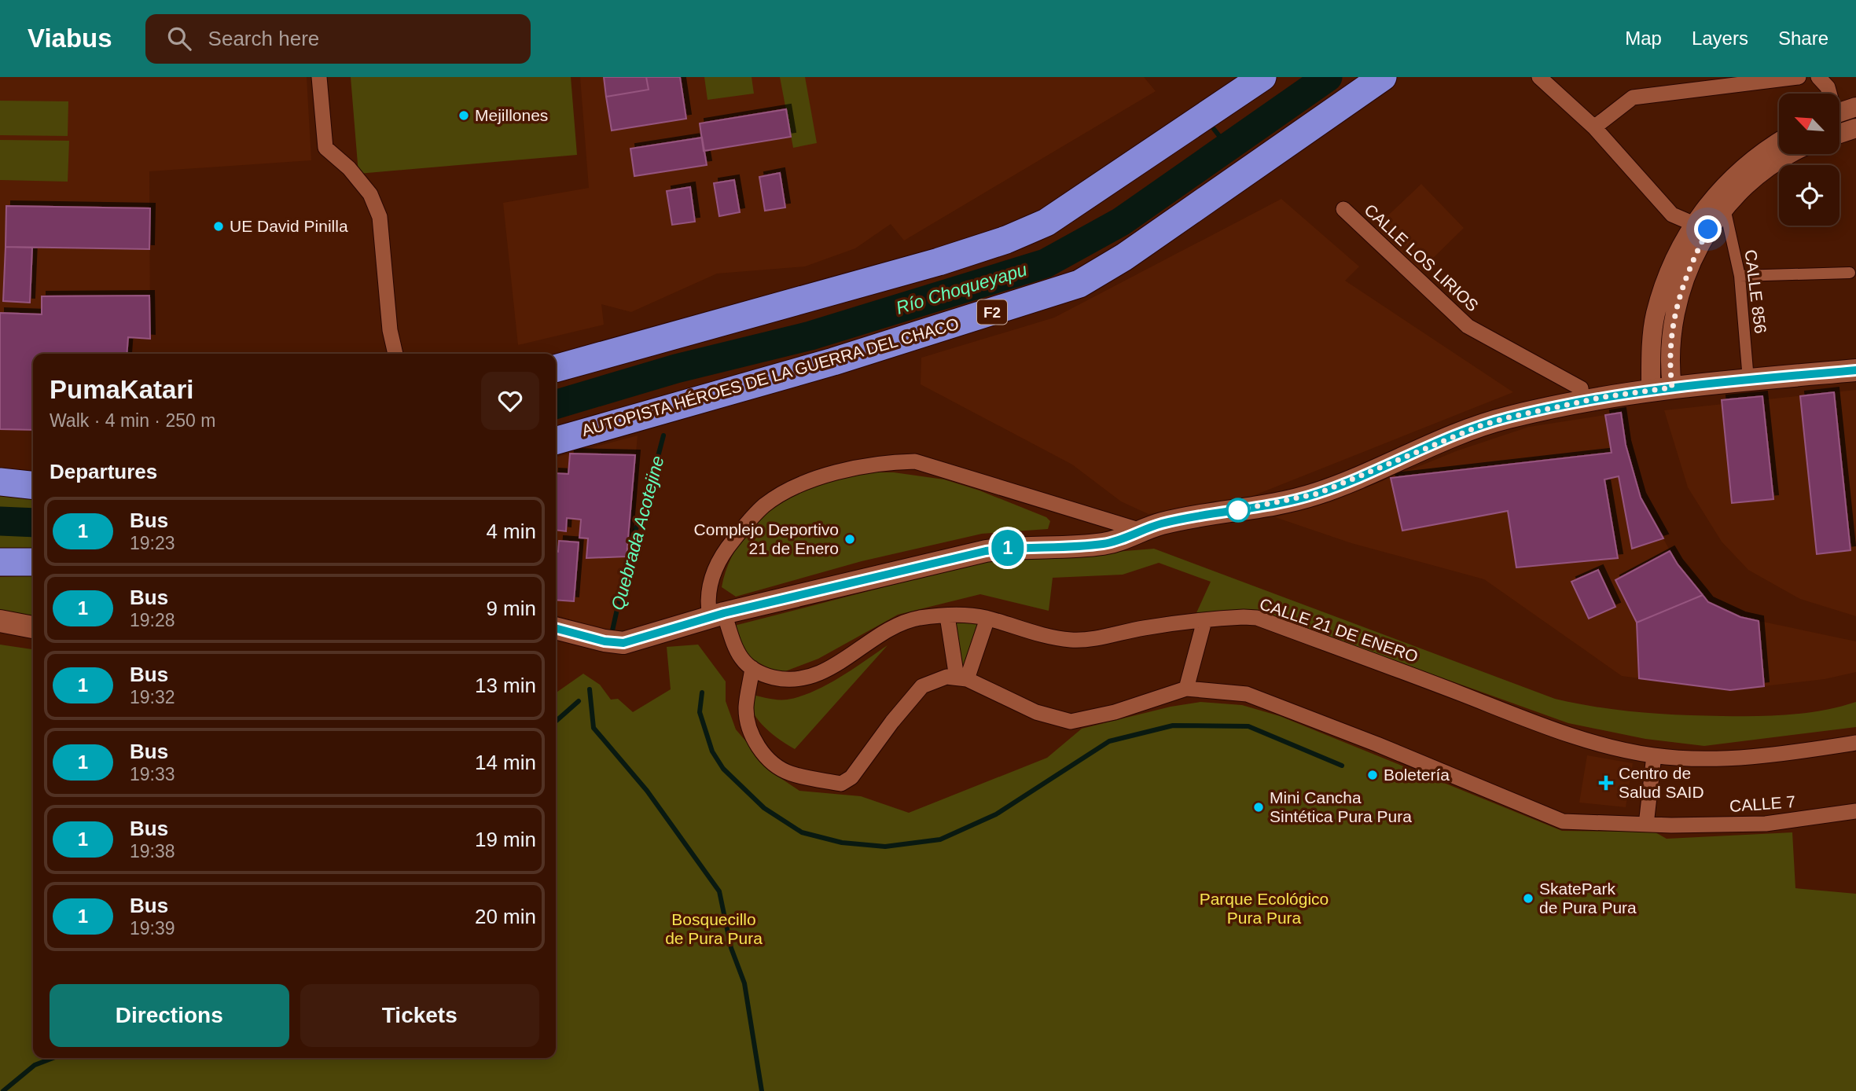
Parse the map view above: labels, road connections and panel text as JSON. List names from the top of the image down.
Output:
{
  "streets": {
    "highway": ["F2", "AUTOPISTA HÉROES DE LA GUERRA DEL CHACO"],
    "street": [
      "CALLE LOS LIRIOS",
      "CALLE 856",
      "CALLE 21 DE ENERO",
      "CALLE 7"
    ]
  },
  "water": ["Río Choqueyapu", "Quebrada Acotejine"],
  "parks": ["Parque Ecológico Pura Pura", "Bosquecillo de Pura Pura"],
  "places": {
    "other": [
      "Mejillones",
      "UE David Pinilla",
      "Complejo Deportivo 21 de Enero",
      "Boletería",
      "Mini Cancha Sintética Pura Pura",
      "SkatePark de Pura Pura"
    ],
    "health": ["Centro de Salud SAID"]
  },
  "lines": ["bus line 1"],
  "north": "top left",
  "page": {
    "header": "Viabus",
    "search": "Search here",
    "nav": ["Map", "Layers", "Share"],
    "on_map": "1",
    "heading": [
      ["PumaKatari", "Walk · 4 min · 250 m"],
      "Departures"
    ],
    "list": [
      {
        "mark": "1",
        "name": "Bus",
        "note": "19:23",
        "value": "4 min"
      },
      {
        "mark": "1",
        "name": "Bus",
        "note": "19:28",
        "value": "9 min"
      },
      {
        "mark": "1",
        "name": "Bus",
        "note": "19:32",
        "value": "13 min"
      },
      {
        "mark": "1",
        "name": "Bus",
        "note": "19:33",
        "value": "14 min"
      },
      {
        "mark": "1",
        "name": "Bus",
        "note": "19:38",
        "value": "19 min"
      },
      {
        "mark": "1",
        "name": "Bus",
        "note": "19:39",
        "value": "20 min"
      }
    ],
    "buttons": ["Directions", "Tickets"]
  }
}
